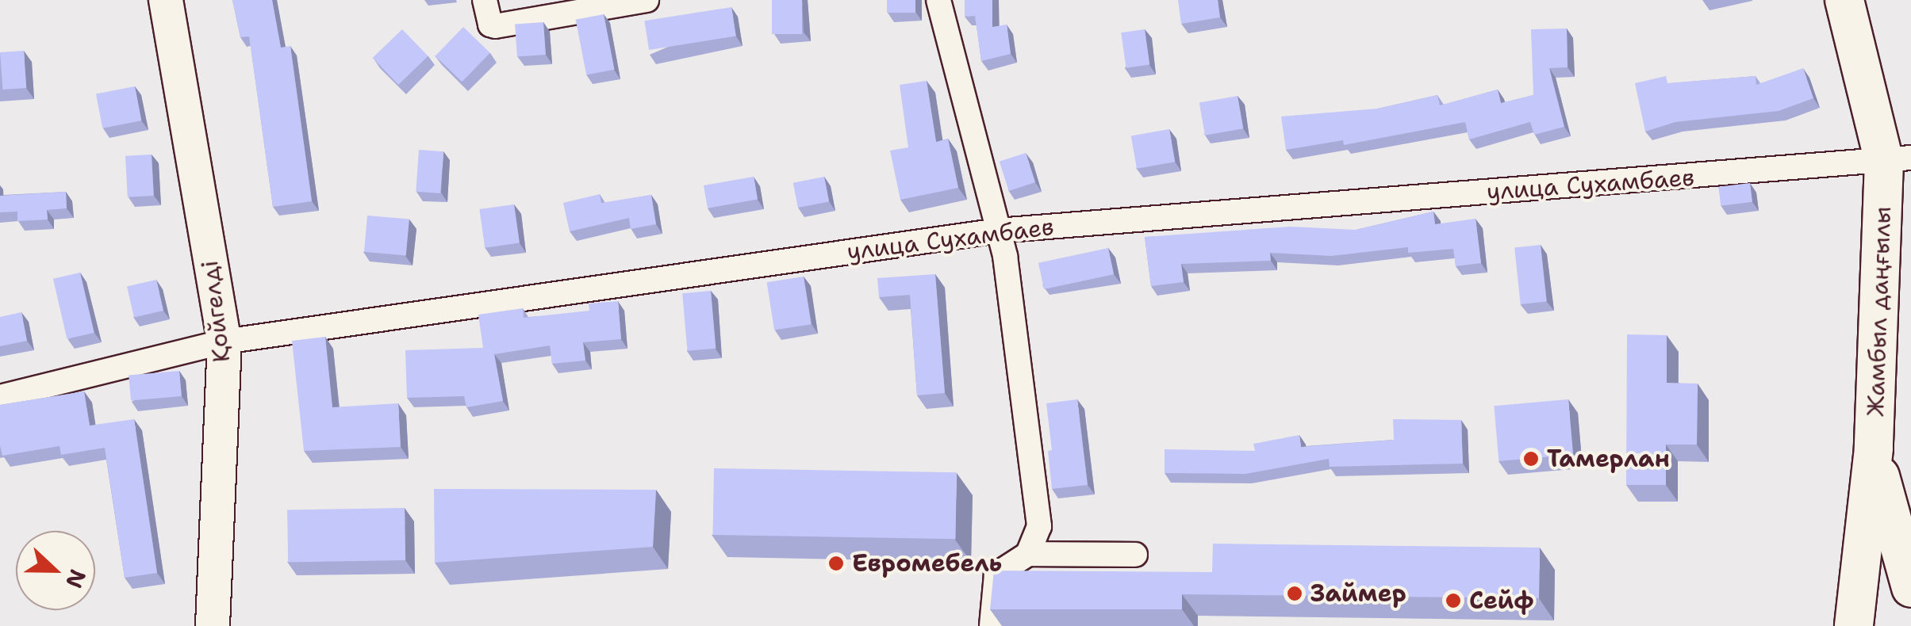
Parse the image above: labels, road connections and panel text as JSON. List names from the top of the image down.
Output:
{
  "streets": {
    "main road": ["Жамбыл даңғылы"],
    "street": ["улица Сухамбаев", "Қойгелді"]
  },
  "crossings": [
    ["улица Сухамбаев", "Қойгелді"],
    ["улица Сухамбаев", "Жамбыл даңғылы"]
  ],
  "places": [
    "Тамерлан",
    "Евромебель",
    "Займер",
    "Сейф"
  ],
  "north": "right"
}
